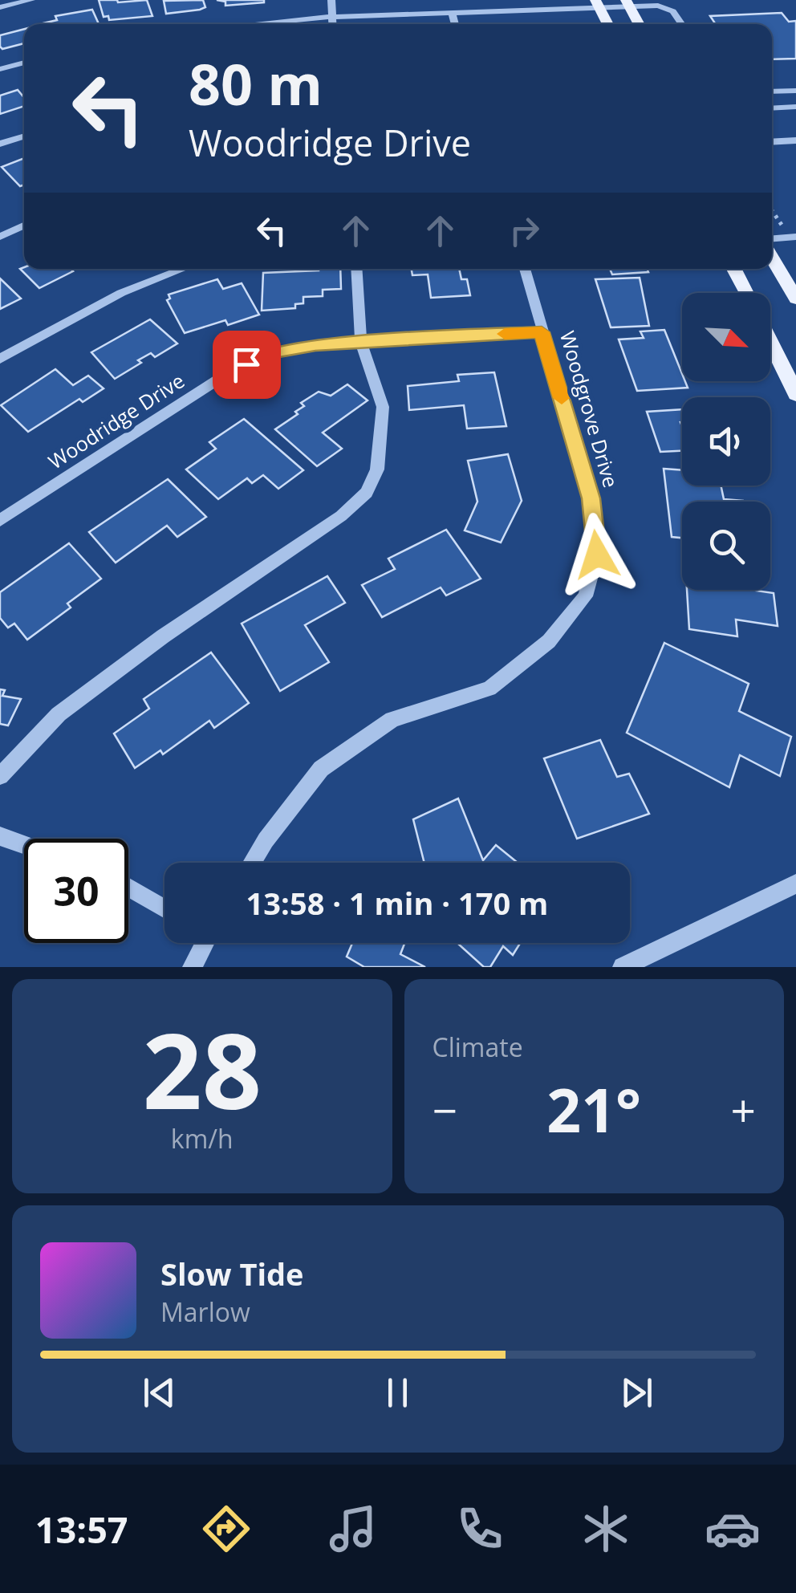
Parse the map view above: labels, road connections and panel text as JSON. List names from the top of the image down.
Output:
{
  "streets": {
    "street": ["Woodgrove Drive", "Woodridge Drive"]
  },
  "crossings": [
    ["Woodgrove Drive", "Woodridge Drive"]
  ],
  "north": "bottom right",
  "page": {
    "turn": ["80 m", "Woodridge Drive"],
    "limit": "30",
    "trip": "13:58 · 1 min · 170 m",
    "tile": [
      ["28", "km/h"],
      "Climate"
    ],
    "heat": ["−", "21°", "+"],
    "song": ["Slow Tide", "Marlow"],
    "tabs": "13:57"
  }
}
